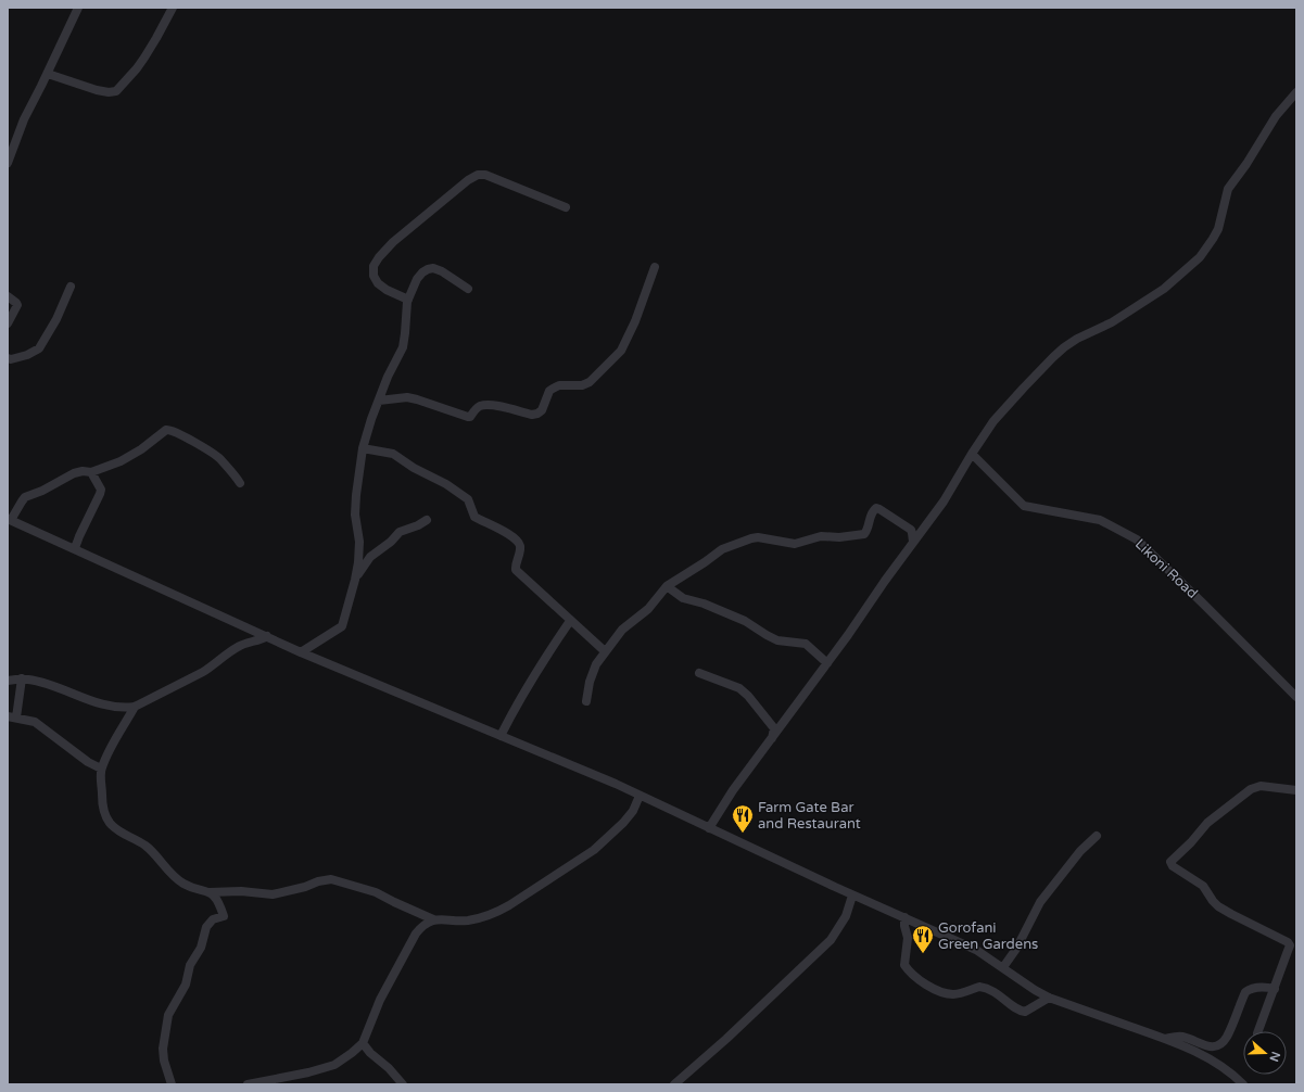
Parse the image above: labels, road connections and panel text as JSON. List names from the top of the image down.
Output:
{
  "streets": {
    "street": ["Likoni Road"]
  },
  "places": {
    "restaurant": ["Farm Gate Bar and Restaurant", "Gorofani Green Gardens"]
  },
  "north": "right"
}
